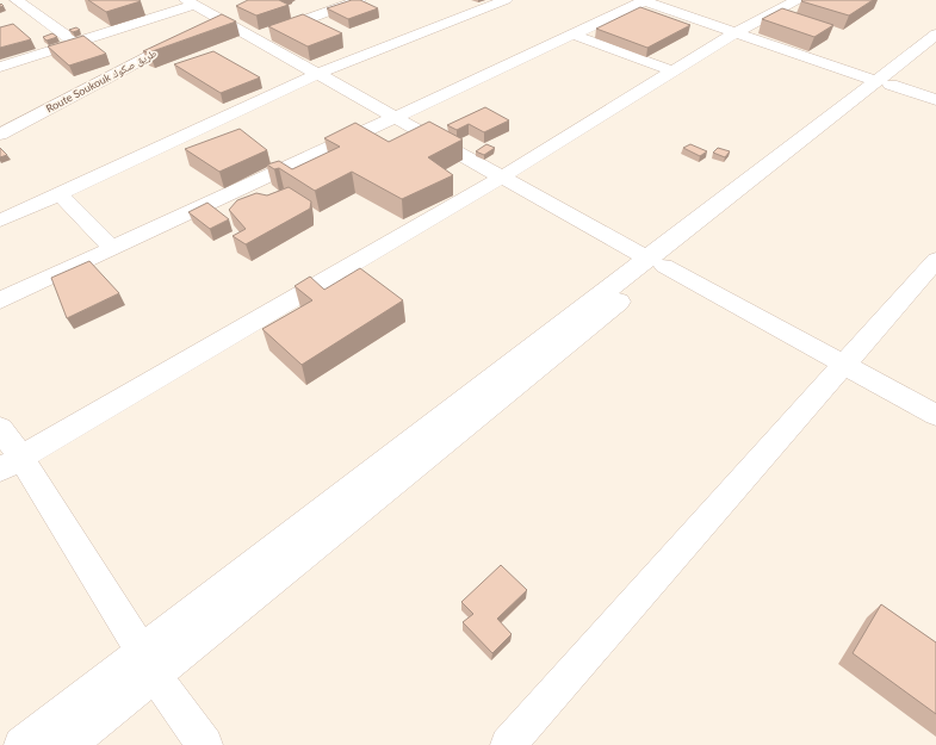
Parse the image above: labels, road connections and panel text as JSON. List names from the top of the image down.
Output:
{
  "streets": {
    "street": ["Route Soukouk طريق صكوك"]
  }
}
